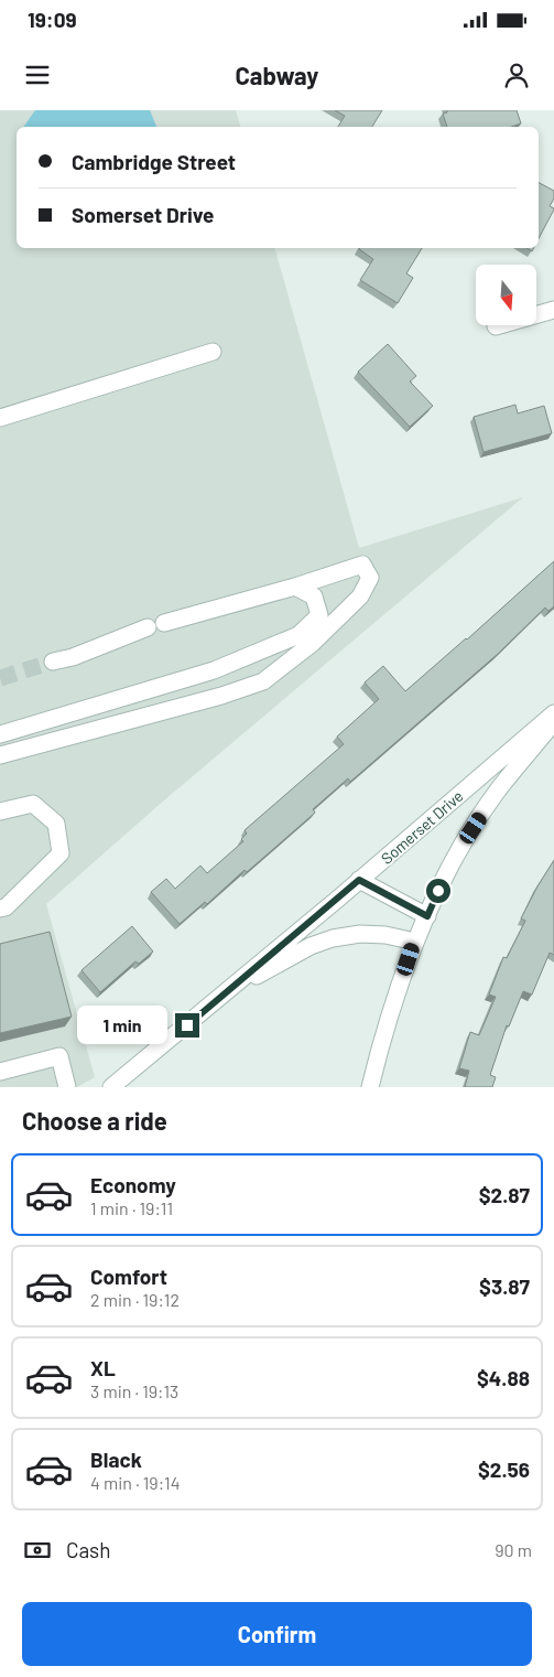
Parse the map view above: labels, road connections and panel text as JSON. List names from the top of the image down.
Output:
{
  "streets": {
    "street": ["Somerset Drive"]
  },
  "north": "bottom",
  "page": {
    "status": "19:09",
    "header": "Cabway",
    "banner": ["Cambridge Street", "Somerset Drive"],
    "bubble": "1 min",
    "heading": "Choose a ride",
    "list": [
      {
        "name": "Economy",
        "note": "1 min · 19:11",
        "value": "$2.87"
      },
      {
        "name": "Comfort",
        "note": "2 min · 19:12",
        "value": "$3.87"
      },
      {
        "name": "XL",
        "note": "3 min · 19:13",
        "value": "$4.88"
      },
      {
        "name": "Black",
        "note": "4 min · 19:14",
        "value": "$2.56"
      }
    ],
    "pay": ["Cash", "90 m"],
    "buttons": "Confirm"
  }
}
